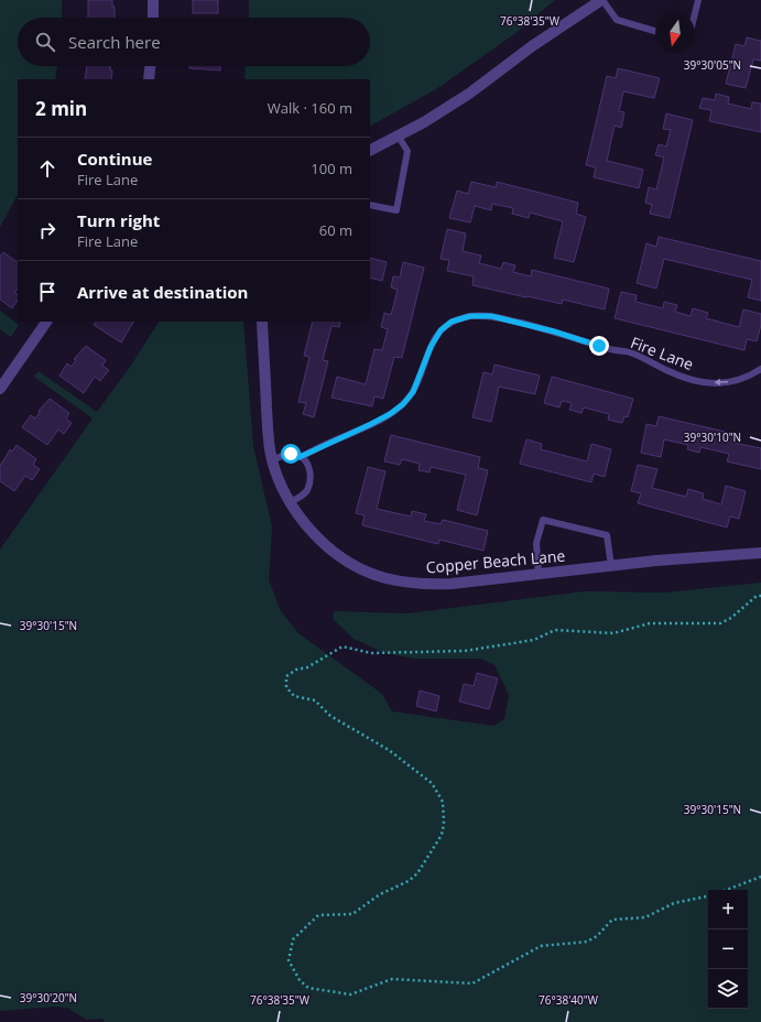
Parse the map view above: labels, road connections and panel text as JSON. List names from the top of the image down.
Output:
{
  "streets": {
    "street": ["Copper Beach Lane"],
    "lane": ["Fire Lane"]
  },
  "one_way": ["Fire Lane"],
  "north": "bottom",
  "page": {
    "search": "Search here",
    "heading": ["2 min", "Walk · 160 m"],
    "list": [
      ["Continue", "Fire Lane", "100 m"],
      ["Turn right", "Fire Lane", "60 m"],
      "Arrive at destination"
    ],
    "map_buttons": ["+", "−"]
  },
  "coordinates": [
    "76°38'35\"W",
    "39°30'05\"N",
    "39°30'10\"N",
    "39°30'15\"N",
    "39°30'20\"N",
    "76°38'40\"W"
  ]
}
